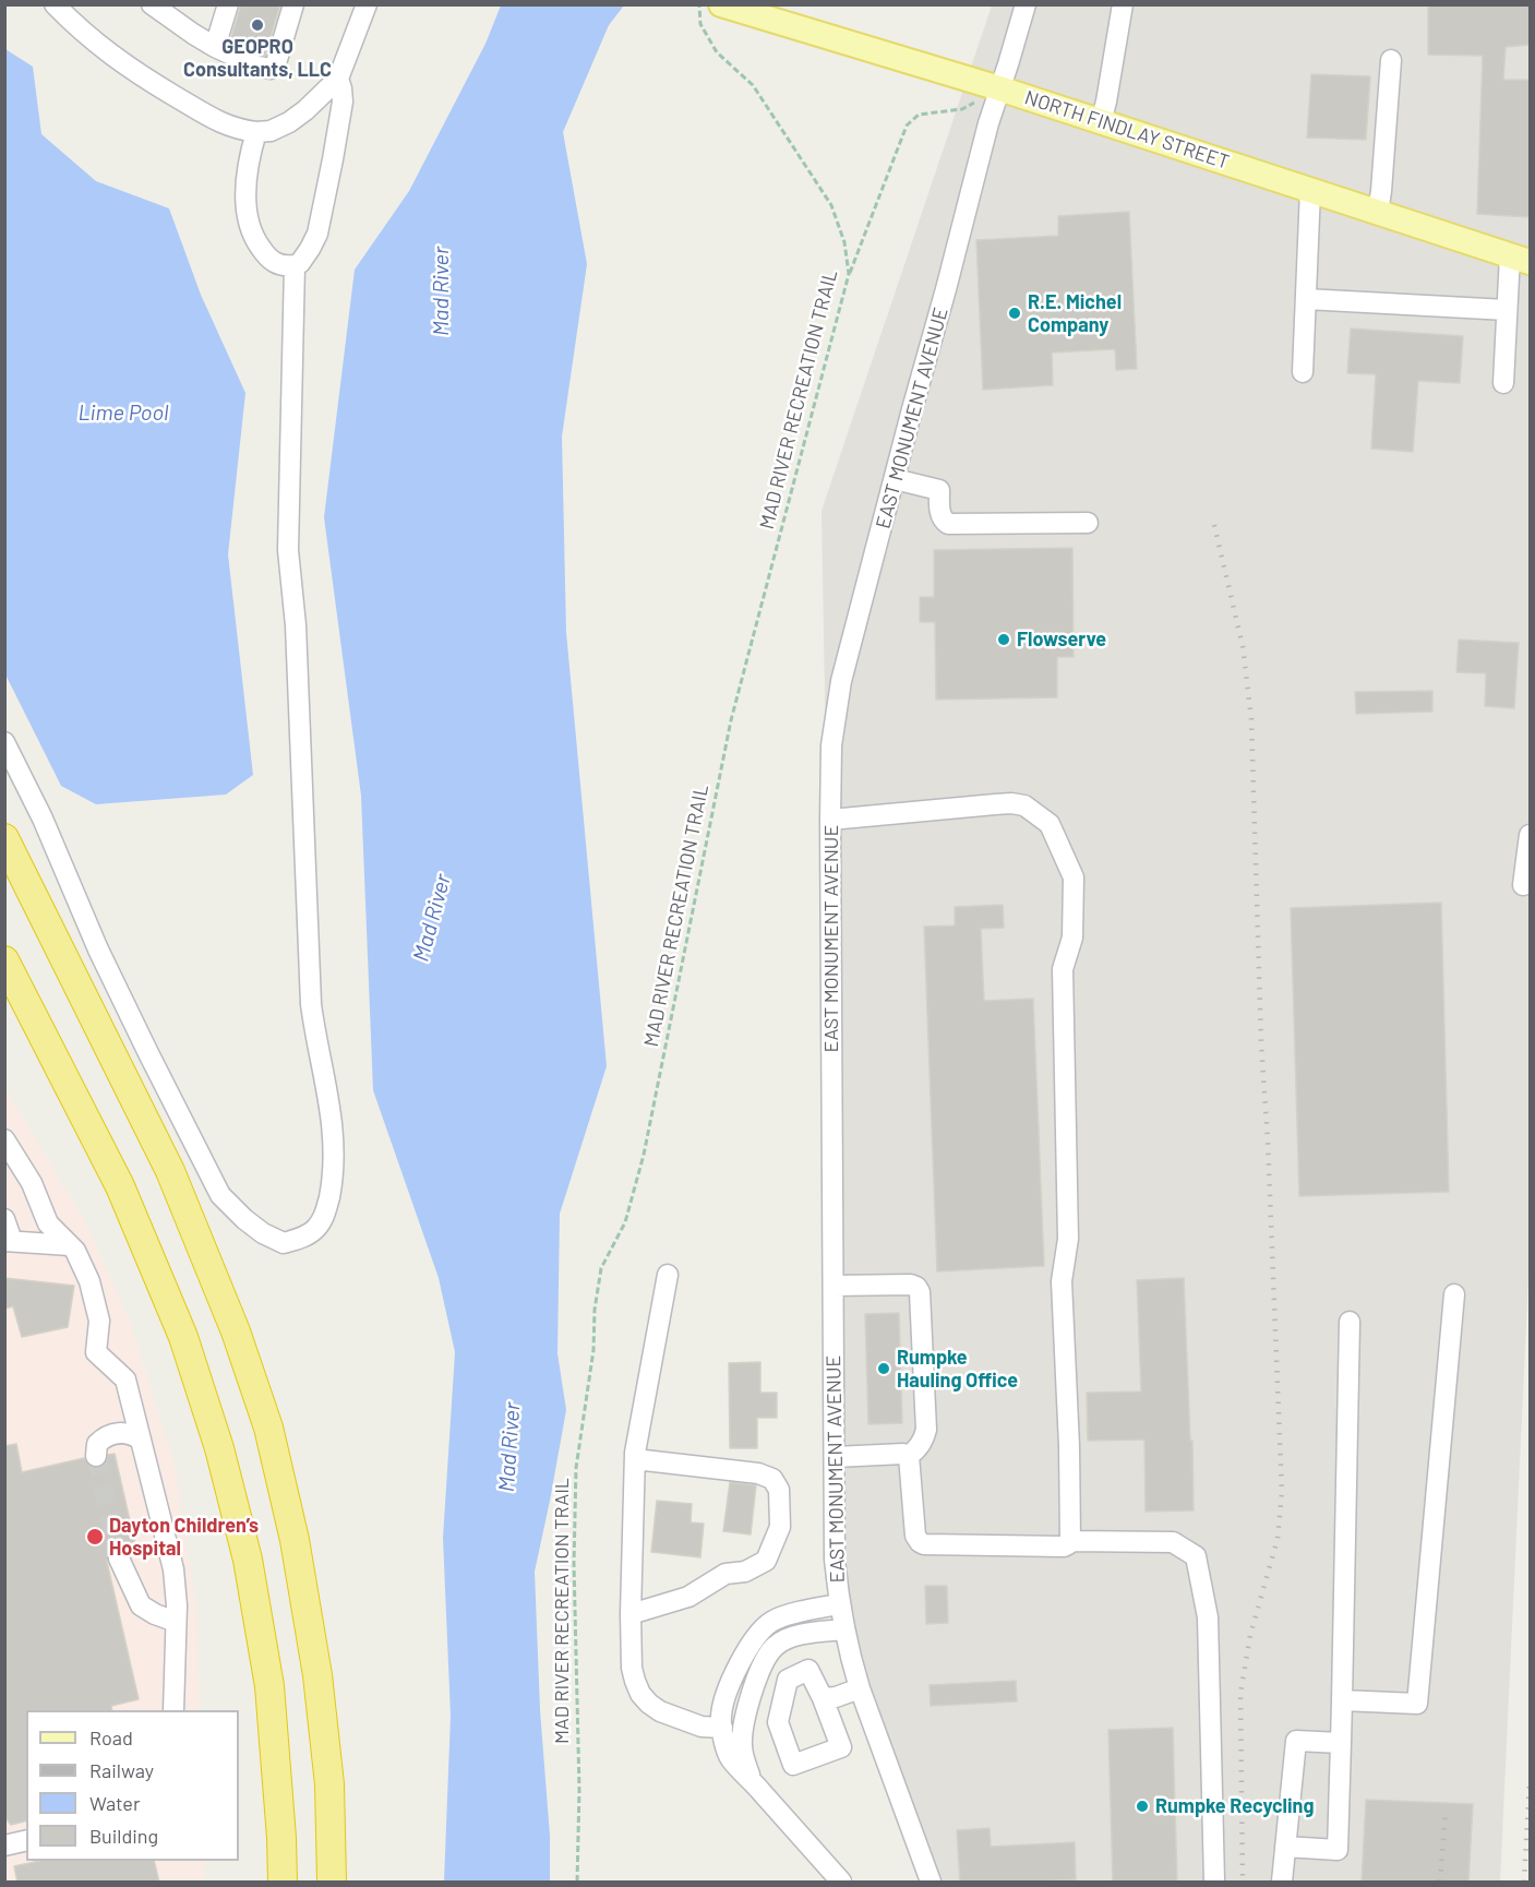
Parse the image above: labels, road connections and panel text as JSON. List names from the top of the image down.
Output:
{
  "streets": {
    "main road": ["NORTH FINDLAY STREET"],
    "street": ["EAST MONUMENT AVENUE"],
    "path": ["MAD RIVER RECREATION TRAIL"]
  },
  "crossings": [
    ["NORTH FINDLAY STREET", "EAST MONUMENT AVENUE"]
  ],
  "water": ["Mad River", "Lime Pool"],
  "places": [
    "GEOPRO Consultants, LLC",
    "R.E. Michel Company",
    "Flowserve",
    "Rumpke Hauling Office",
    "Dayton Children’s Hospital",
    "Rumpke Recycling"
  ],
  "legend": [
    "Road",
    "Railway",
    "Water",
    "Building"
  ]
}
